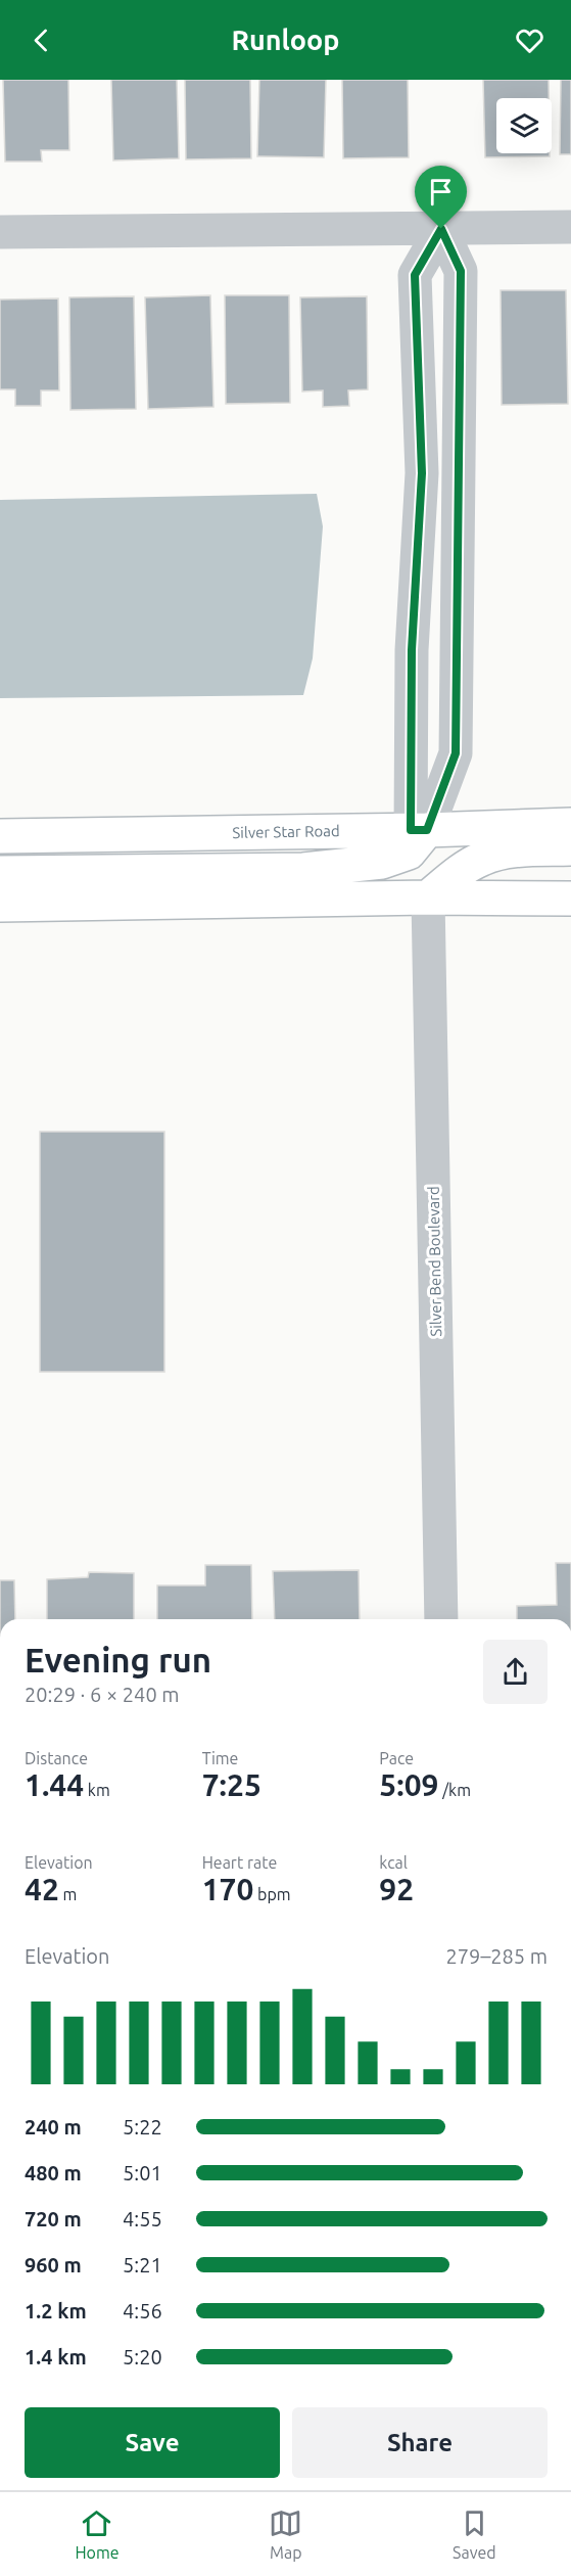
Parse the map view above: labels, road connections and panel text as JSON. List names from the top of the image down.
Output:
{
  "streets": {
    "main road": ["Silver Star Road"],
    "street": ["Silver Bend Boulevard"]
  },
  "page": {
    "header": "Runloop",
    "heading": ["Evening run", "20:29 · 6 × 240 m"],
    "stats": [
      ["Distance", "1.44 km"],
      ["Time", "7:25"],
      ["Pace", "5:09 /km"],
      ["Elevation", "42 m"],
      ["Heart rate", "170 bpm"],
      ["kcal", "92"]
    ],
    "chart": ["Elevation", "279–285 m"],
    "list": [
      {
        "name": "240 m",
        "note": "5:22"
      },
      {
        "name": "480 m",
        "note": "5:01"
      },
      {
        "name": "720 m",
        "note": "4:55"
      },
      {
        "name": "960 m",
        "note": "5:21"
      },
      {
        "name": "1.2 km",
        "note": "4:56"
      },
      {
        "name": "1.4 km",
        "note": "5:20"
      }
    ],
    "buttons": ["Save", "Share"],
    "tabs": ["Home", "Map", "Saved"]
  }
}
